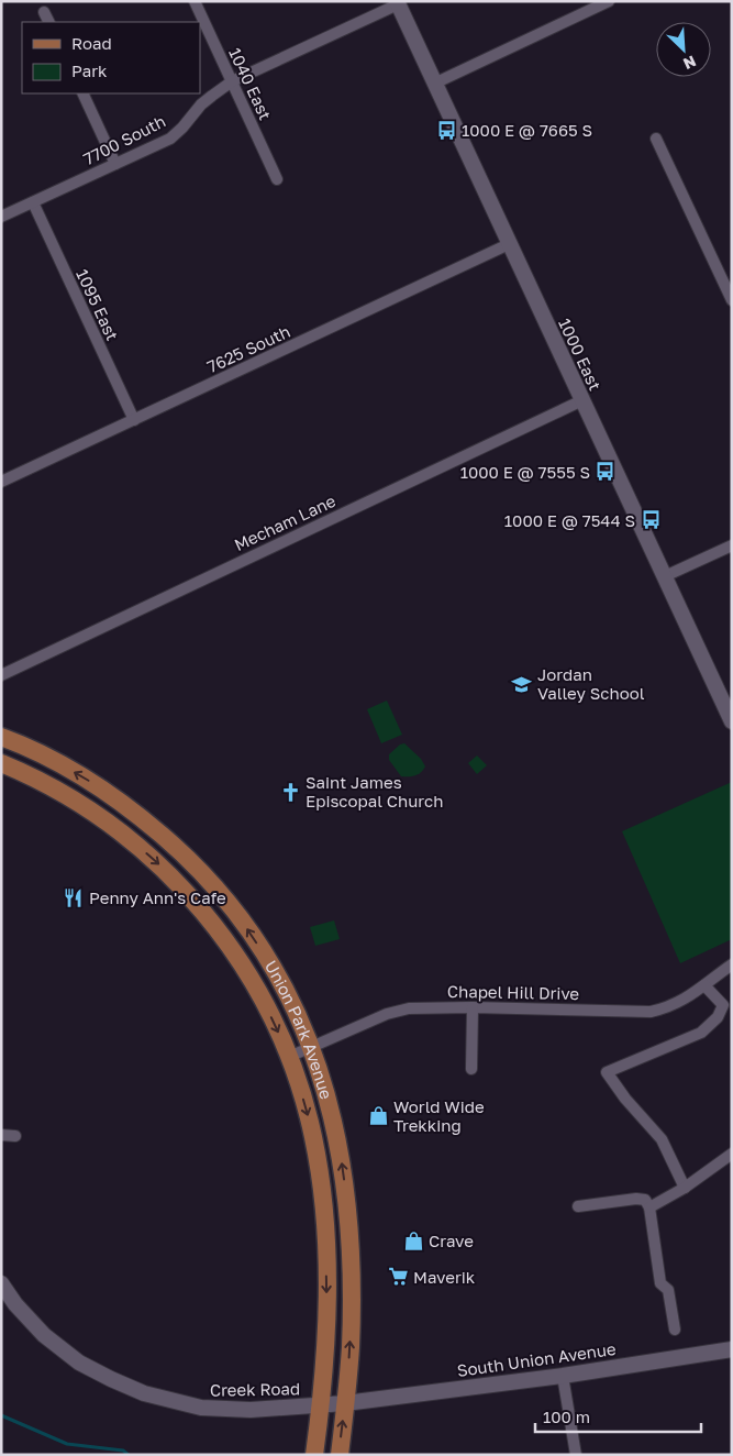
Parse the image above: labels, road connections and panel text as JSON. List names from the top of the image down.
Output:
{
  "streets": {
    "main road": ["Union Park Avenue"],
    "street": [
      "1040 East",
      "7700 South",
      "1095 East",
      "7625 South",
      "1000 East",
      "Mecham Lane",
      "Chapel Hill Drive",
      "South Union Avenue",
      "Creek Road"
    ]
  },
  "crossings": [
    ["1040 East", "7700 South"],
    ["7700 South", "1095 East"],
    ["7700 South", "1000 East"],
    ["1095 East", "7625 South"],
    ["7625 South", "1000 East"],
    ["1000 East", "Mecham Lane"],
    ["Chapel Hill Drive", "Union Park Avenue"],
    ["Union Park Avenue", "South Union Avenue"],
    ["Union Park Avenue", "Creek Road"],
    ["South Union Avenue", "Creek Road"]
  ],
  "places": {
    "bus stop": ["1000 E @ 7665 S", "1000 E @ 7555 S", "1000 E @ 7544 S"],
    "school or university": ["Jordan Valley School"],
    "church": ["Saint James Episcopal Church"],
    "restaurant": ["Penny Ann's Cafe"],
    "shop": ["World Wide Trekking", "Crave"],
    "supermarket": ["Maverik"]
  },
  "legend": ["Road", "Park"],
  "scale_bar": "100 m",
  "north": "bottom right"
}
